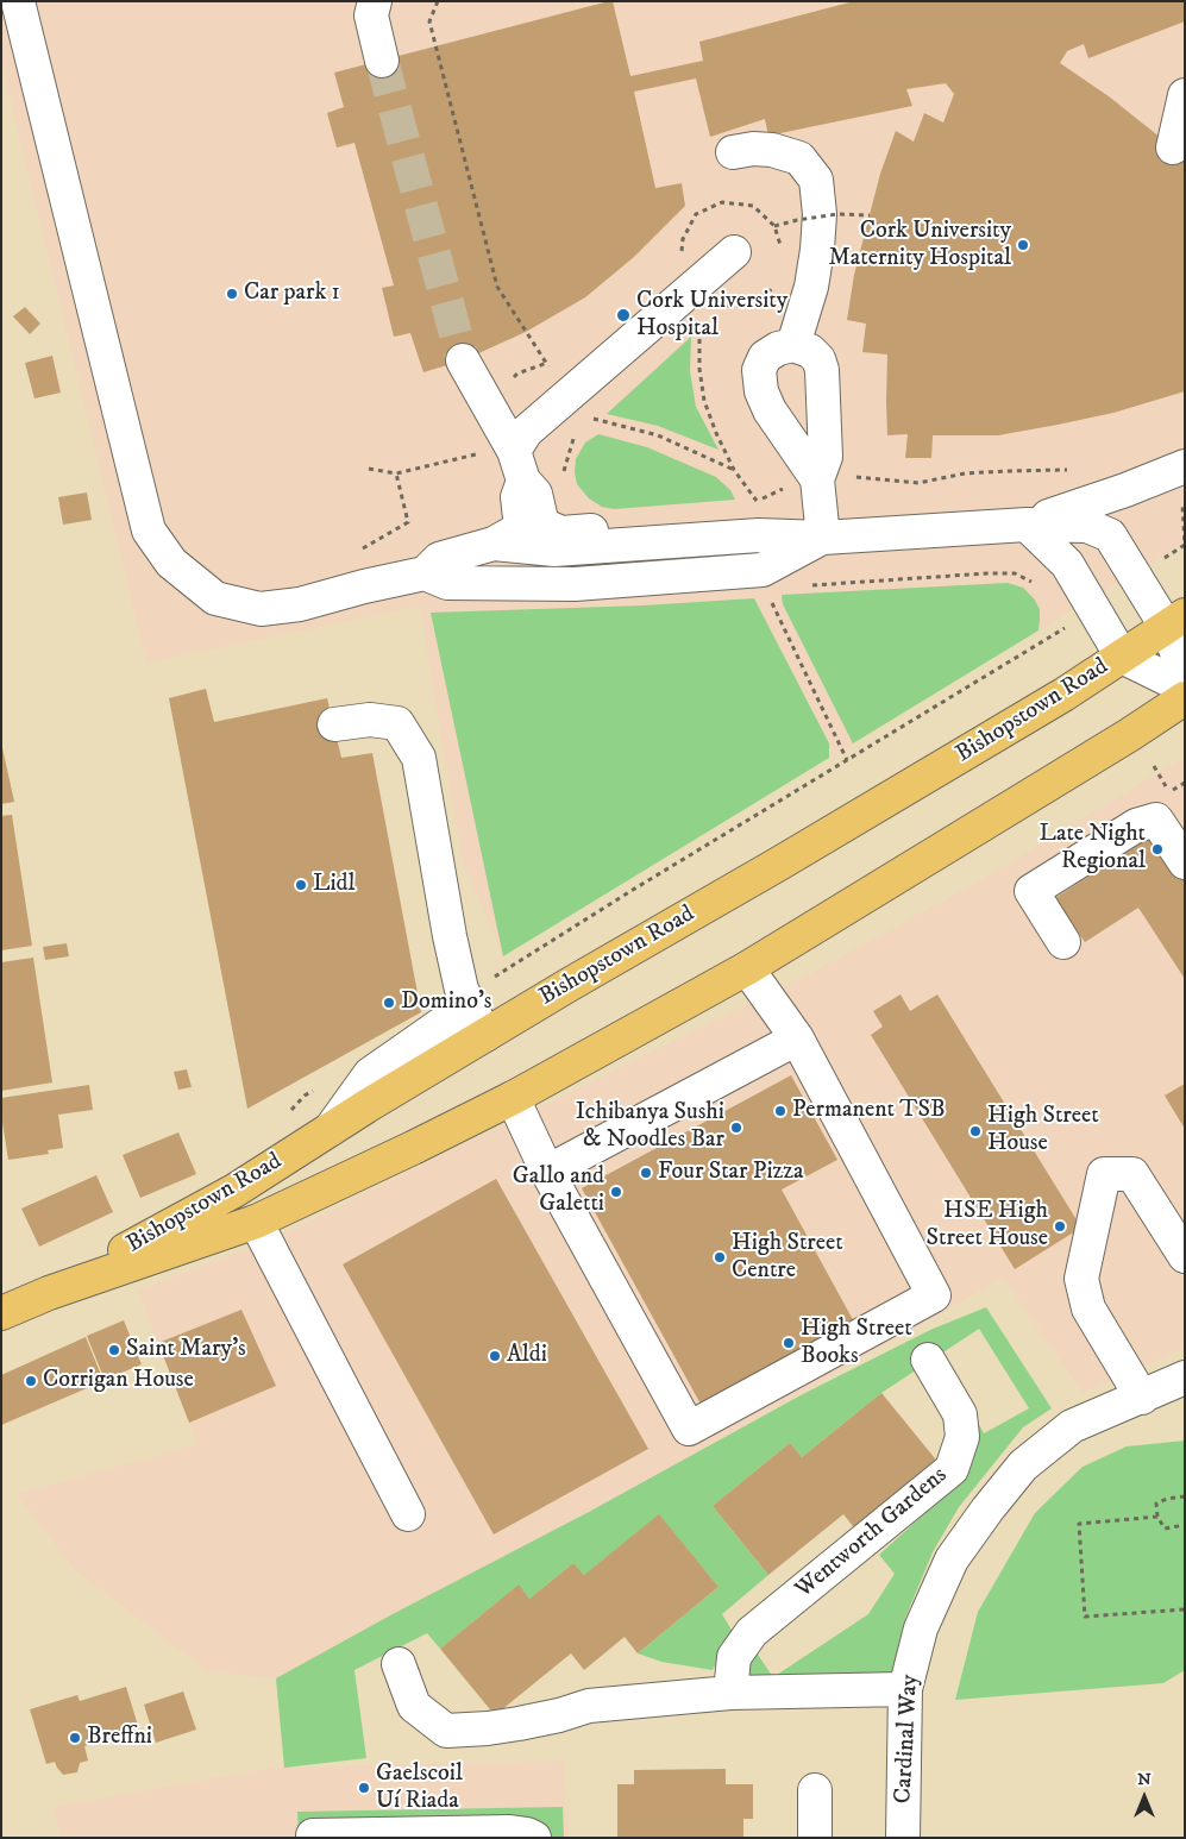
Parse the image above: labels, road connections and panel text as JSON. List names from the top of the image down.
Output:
{
  "streets": {
    "main road": ["Bishopstown Road"],
    "street": ["Wentworth Gardens", "Cardinal Way"]
  },
  "places": [
    "Cork University Maternity Hospital",
    "Car park 1",
    "Cork University Hospital",
    "Late Night Regional",
    "Lidl",
    "Domino's",
    "Permanent TSB",
    "Ichibanya Sushi & Noodles Bar",
    "High Street House",
    "Four Star Pizza",
    "Gallo and Galetti",
    "HSE High Street House",
    "High Street Centre",
    "High Street Books",
    "Saint Mary's",
    "Aldi",
    "Corrigan House",
    "Breffni",
    "Gaelscoil Uí Riada"
  ],
  "north": "top"
}
